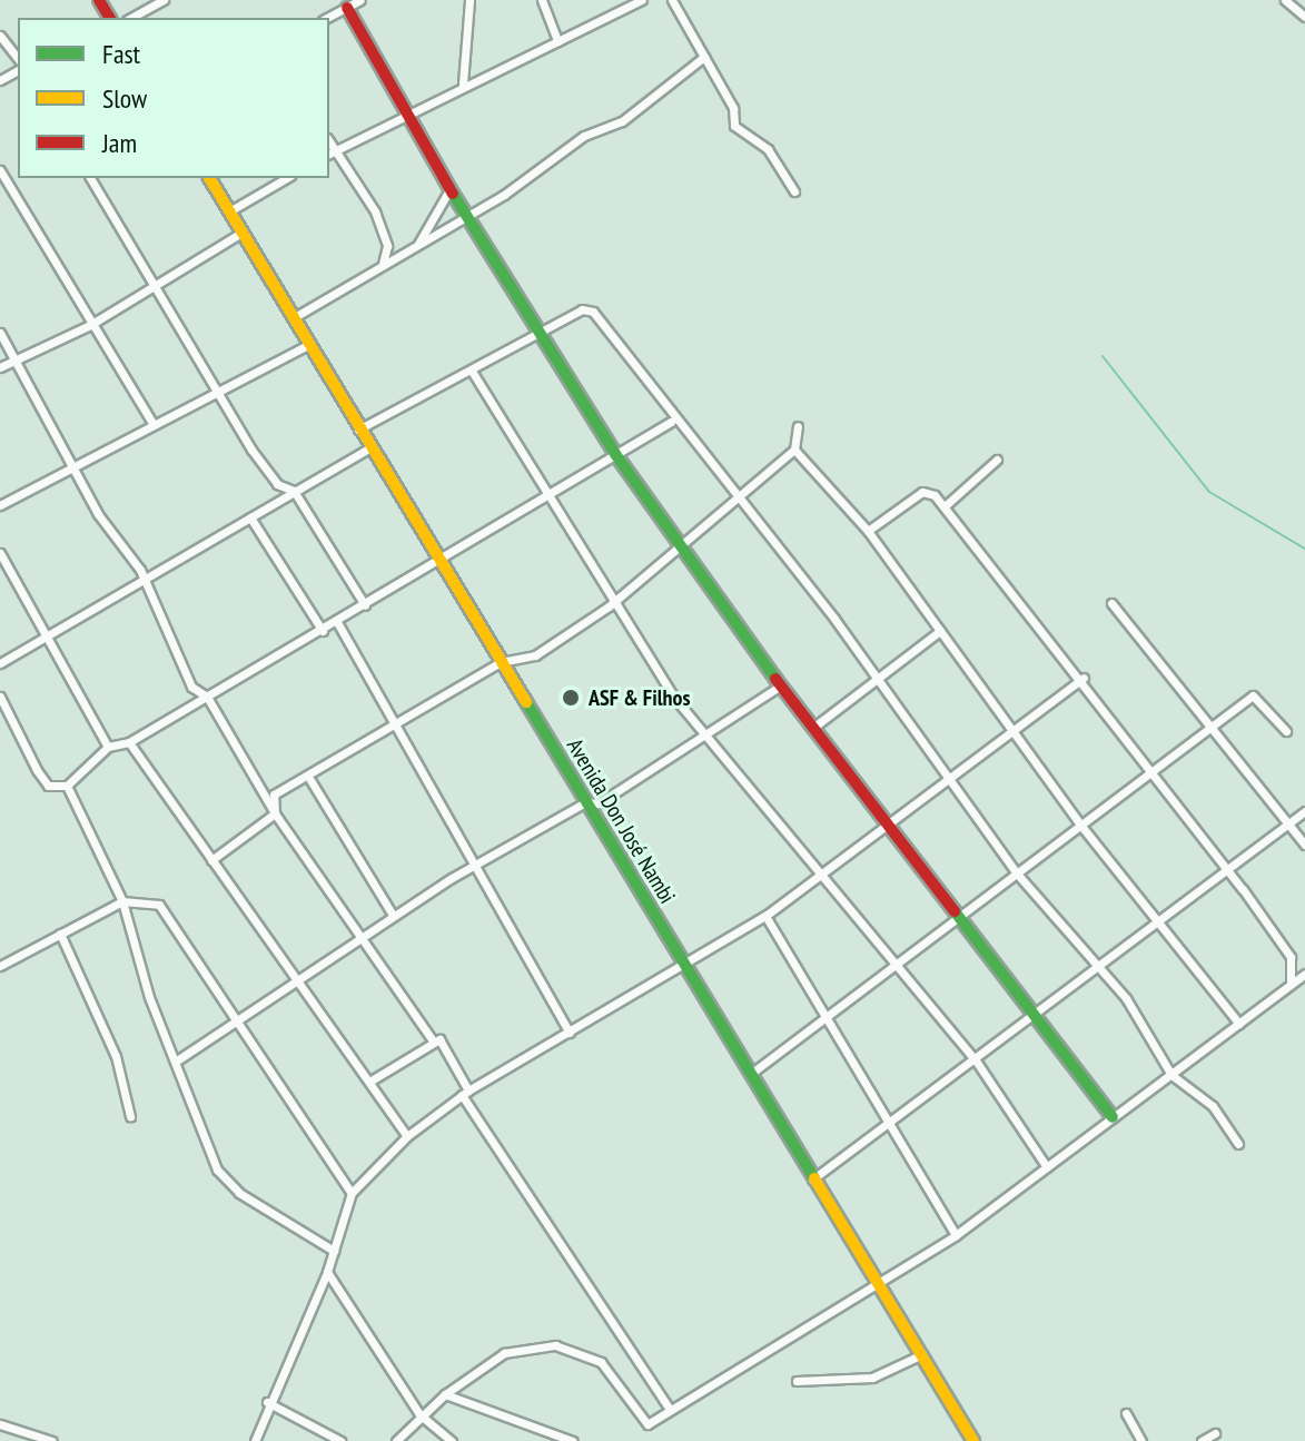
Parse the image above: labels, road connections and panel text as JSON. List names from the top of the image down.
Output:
{
  "streets": {
    "street": ["Avenida Don José Nambi"]
  },
  "places": ["ASF & Filhos"],
  "legend": ["Fast", "Slow", "Jam"]
}
